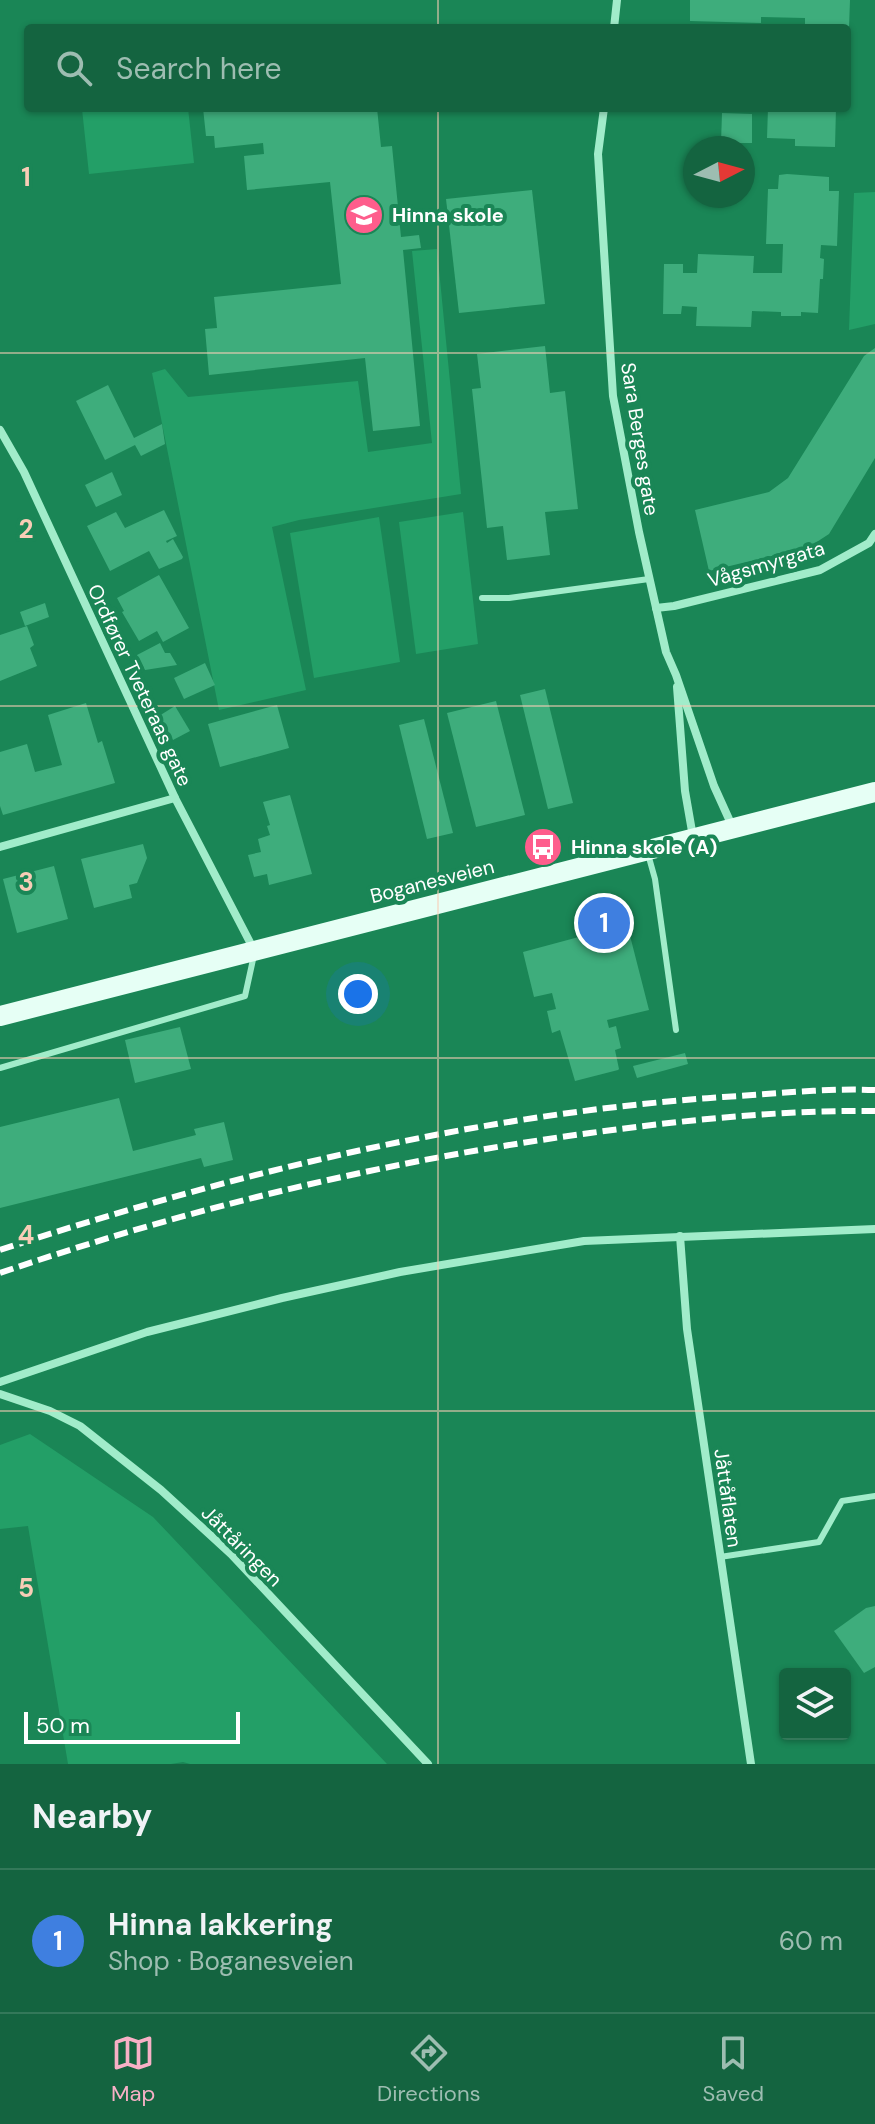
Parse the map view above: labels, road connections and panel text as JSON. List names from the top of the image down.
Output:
{
  "streets": {
    "main road": ["Boganesveien"],
    "street": [
      "Sara Berges gate",
      "Vågsmyrgata",
      "Ordfører Tveteraas gate",
      "Jåttåflaten",
      "Jåttåringen"
    ]
  },
  "crossings": [
    ["Sara Berges gate", "Vågsmyrgata"],
    ["Sara Berges gate", "Boganesveien"],
    ["Ordfører Tveteraas gate", "Boganesveien"]
  ],
  "places": {
    "school or university": ["Hinna skole"],
    "bus stop": ["Hinna skole (A)"]
  },
  "scale_bar": "50 m",
  "north": "right",
  "page": {
    "search": "Search here",
    "pins": "1",
    "scale": "50 m",
    "heading": "Nearby",
    "list": [
      {
        "mark": "1",
        "name": "Hinna lakkering",
        "note": "Shop · Boganesveien",
        "value": "60 m"
      }
    ],
    "nav": ["Map", "Directions", "Saved"]
  },
  "grid": {
    "rows": [
      "1",
      "2",
      "3",
      "4",
      "5"
    ]
  }
}
